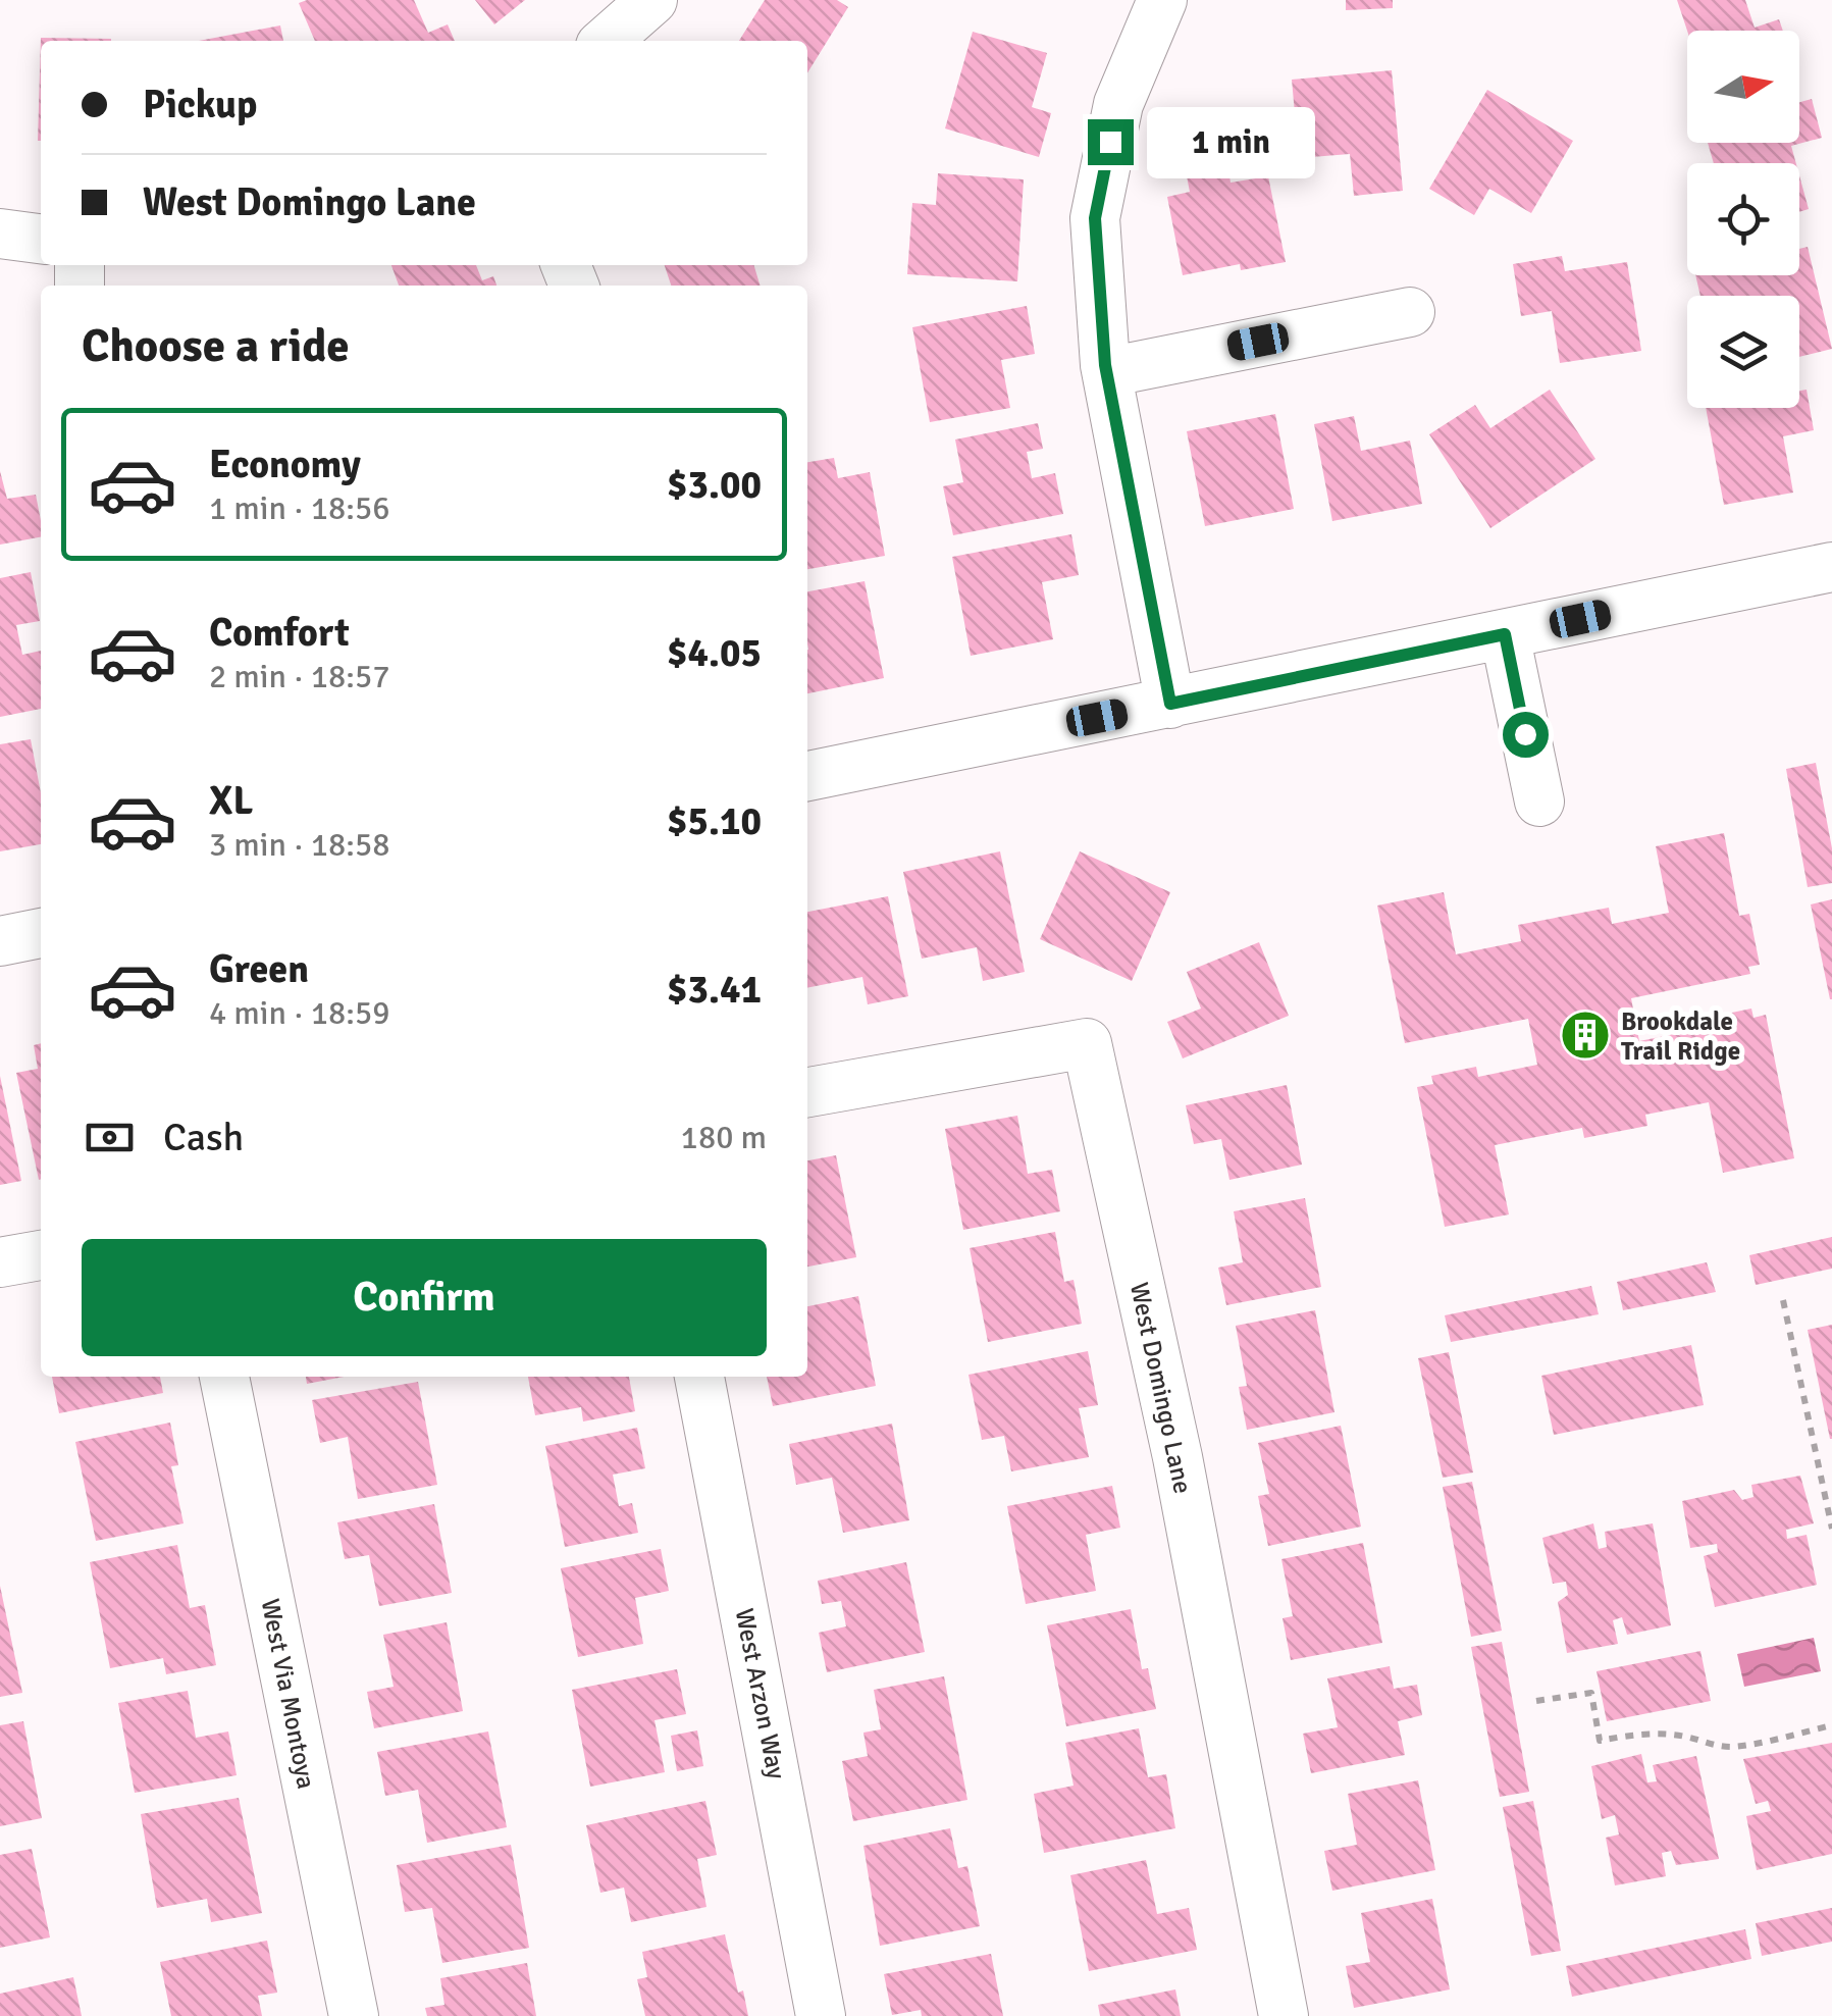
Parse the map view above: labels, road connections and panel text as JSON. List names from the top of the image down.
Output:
{
  "streets": {
    "street": ["West Domingo Lane", "West Via Montoya", "West Arzon Way"]
  },
  "places": {
    "building": ["Brookdale Trail Ridge"]
  },
  "north": "right",
  "page": {
    "banner": ["Pickup", "West Domingo Lane"],
    "bubble": "1 min",
    "heading": "Choose a ride",
    "list": [
      {
        "name": "Economy",
        "note": "1 min · 18:56",
        "value": "$3.00"
      },
      {
        "name": "Comfort",
        "note": "2 min · 18:57",
        "value": "$4.05"
      },
      {
        "name": "XL",
        "note": "3 min · 18:58",
        "value": "$5.10"
      },
      {
        "name": "Green",
        "note": "4 min · 18:59",
        "value": "$3.41"
      }
    ],
    "pay": ["Cash", "180 m"],
    "buttons": "Confirm"
  }
}
